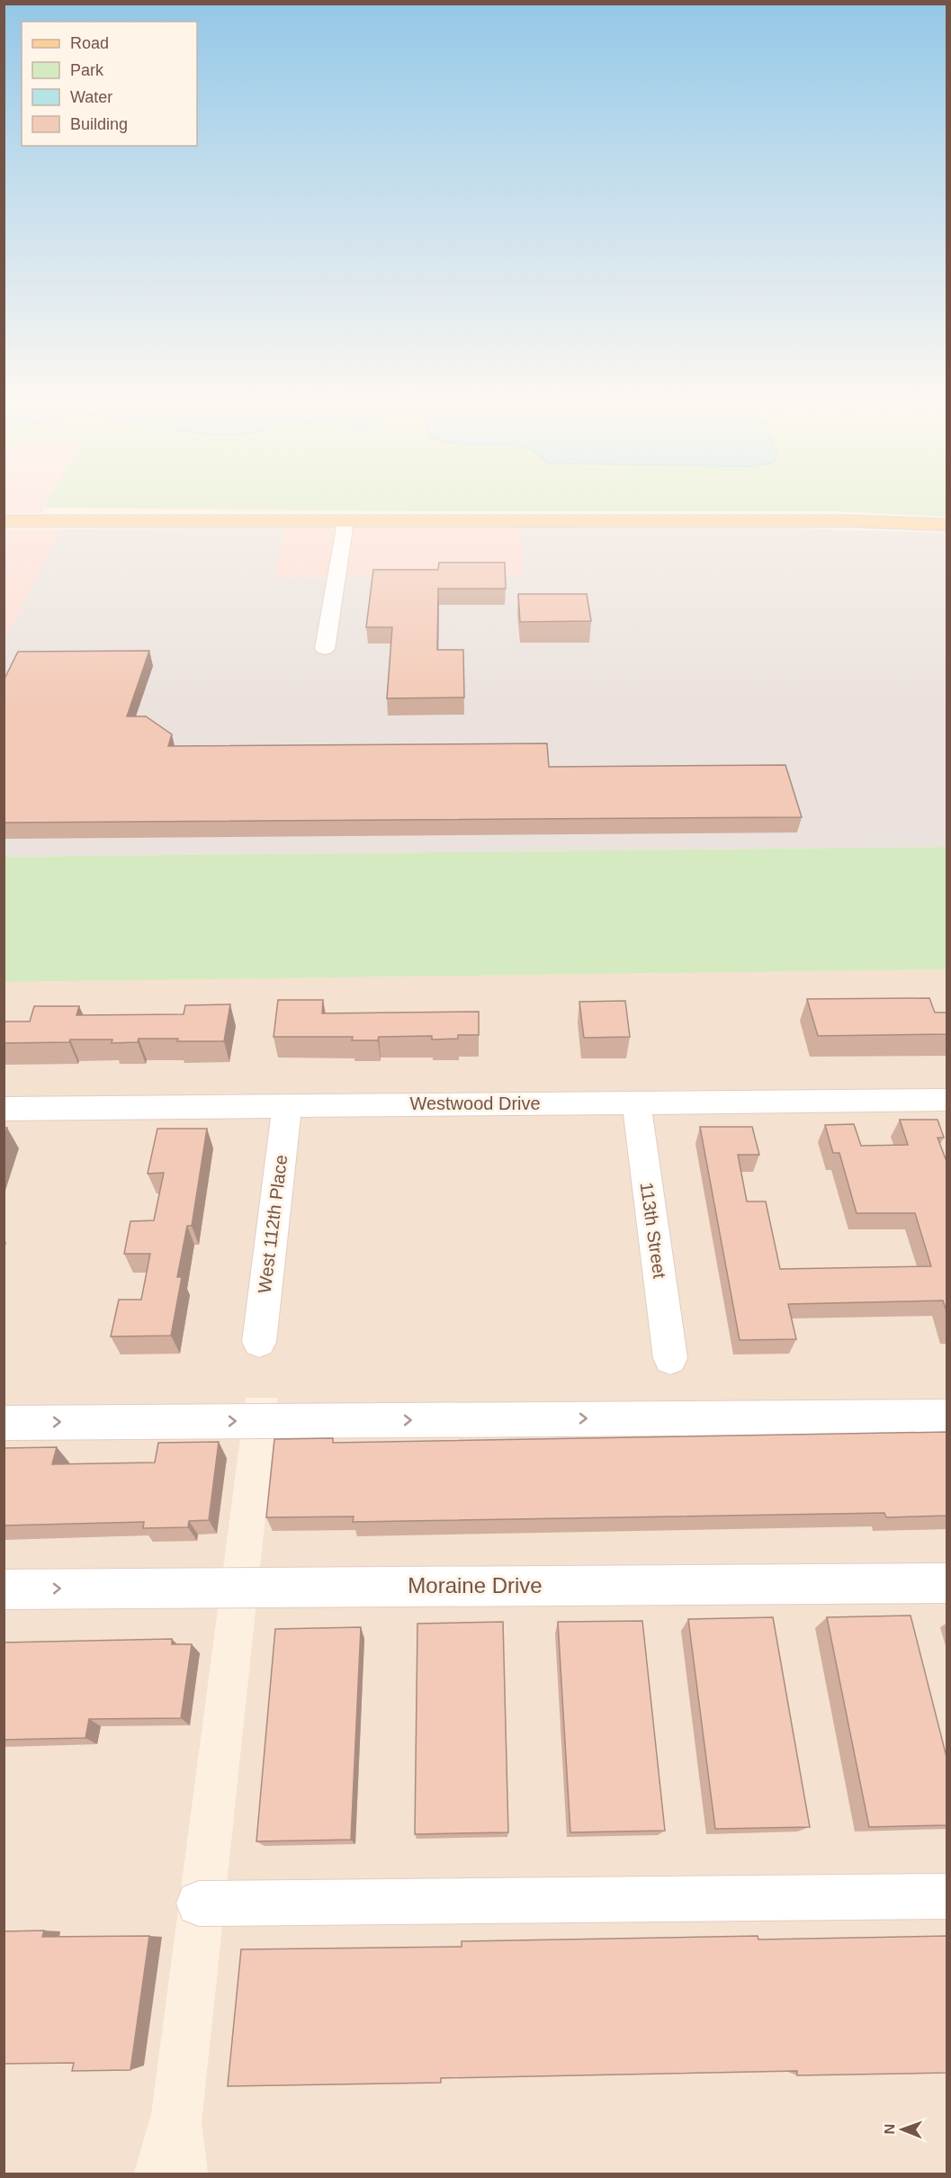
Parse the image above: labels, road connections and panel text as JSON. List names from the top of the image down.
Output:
{
  "streets": {
    "street": [
      "Westwood Drive",
      "West 112th Place",
      "113th Street",
      "Moraine Drive"
    ]
  },
  "crossings": [
    ["Westwood Drive", "West 112th Place"],
    ["Westwood Drive", "113th Street"]
  ],
  "legend": [
    "Road",
    "Park",
    "Water",
    "Building"
  ],
  "north": "left"
}
